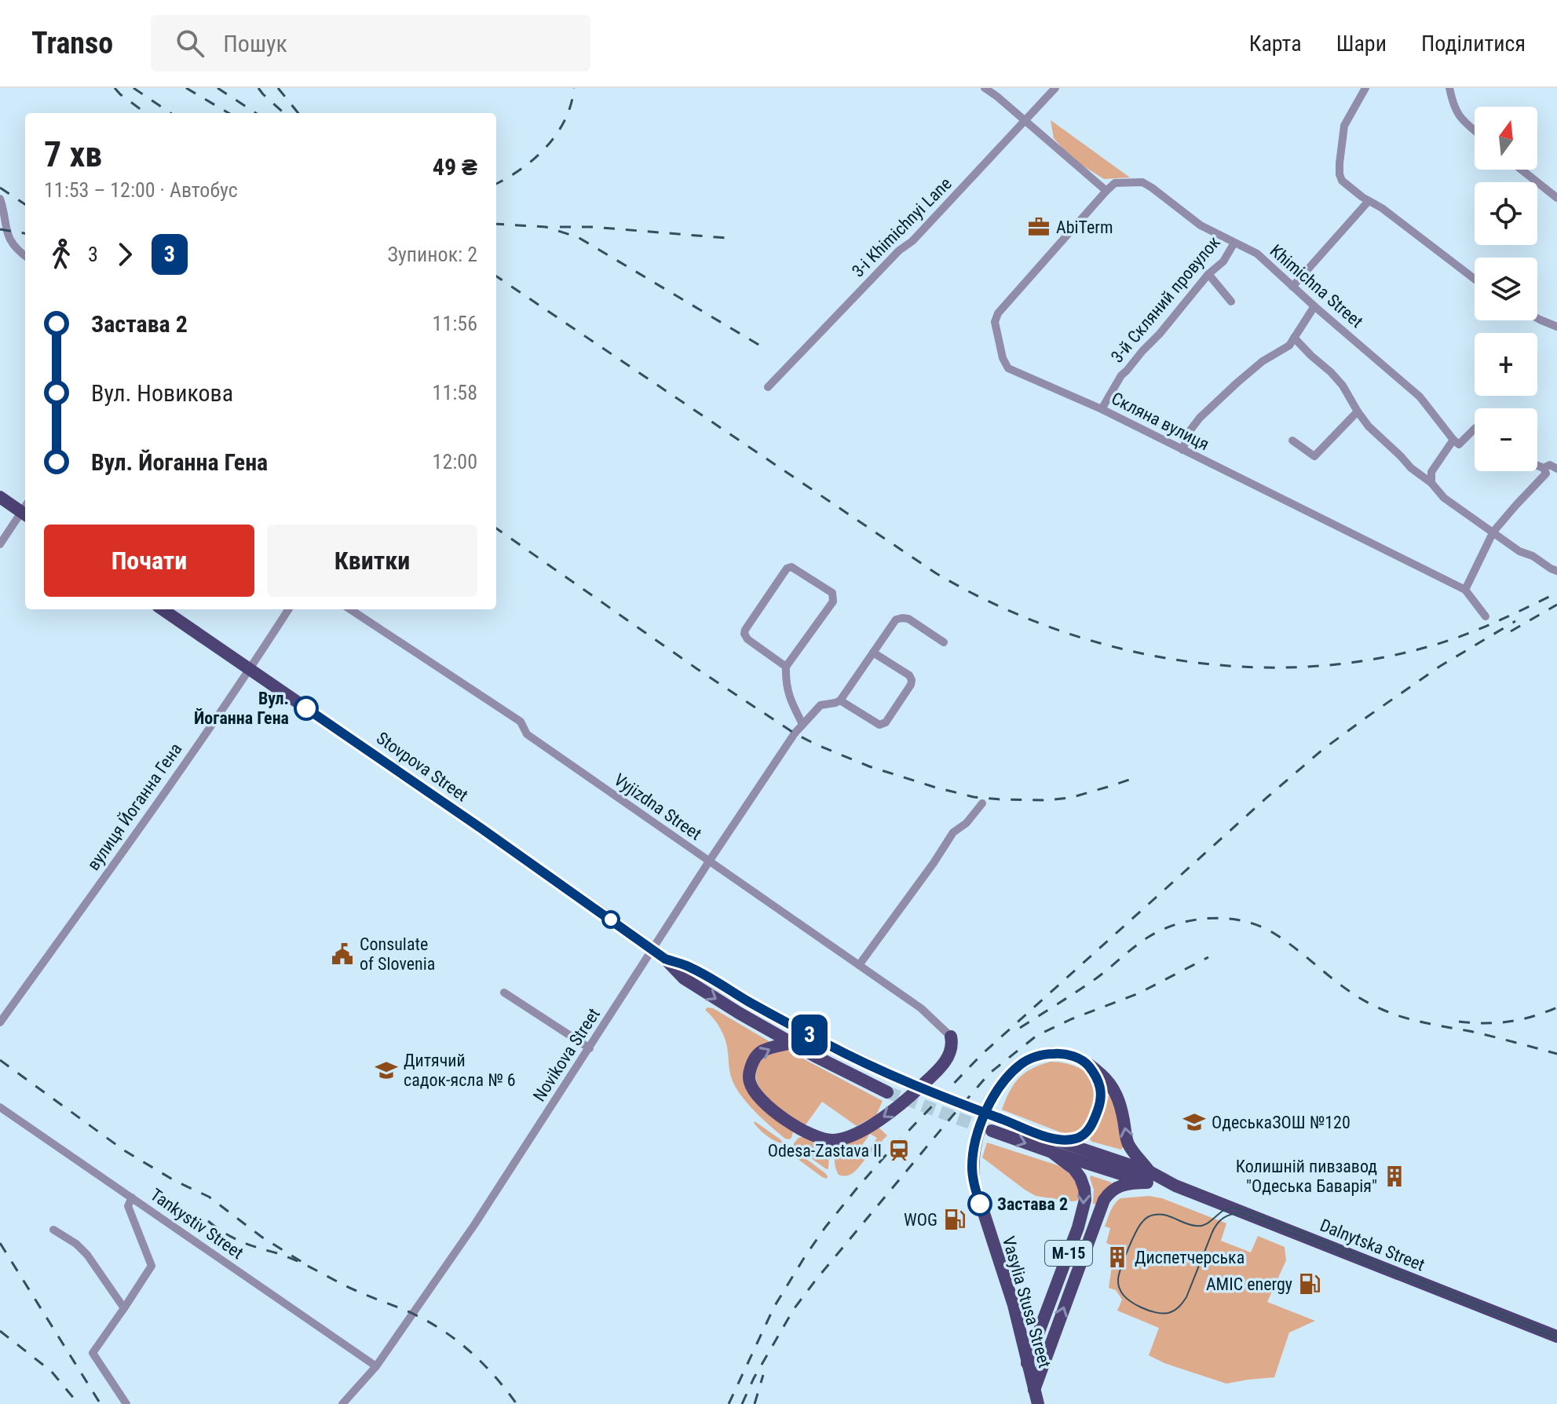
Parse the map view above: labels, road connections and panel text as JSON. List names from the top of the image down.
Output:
{
  "streets": {
    "main road": [
      "Stovpova Street",
      "Dalnytska Street",
      "М-15",
      "Vasylia Stusa Street"
    ],
    "street": [
      "3-i Khimichnyi Lane",
      "Khimichna Street",
      "3-й Скляний провулок",
      "Скляна вулиця",
      "вулиця Йоганна Гена",
      "Vyjizdna Street",
      "Novikova Street",
      "Tankystiv Street"
    ]
  },
  "crossings": [
    ["Khimichna Street", "3-й Скляний провулок"],
    ["Khimichna Street", "Скляна вулиця"],
    ["3-й Скляний провулок", "Скляна вулиця"],
    ["Stovpova Street", "вулиця Йоганна Гена"],
    ["Stovpova Street", "Novikova Street"],
    ["Vyjizdna Street", "Novikova Street"],
    ["Novikova Street", "Tankystiv Street"],
    ["Dalnytska Street", "М-15"],
    ["М-15", "Vasylia Stusa Street"]
  ],
  "places": {
    "office": ["AbiTerm"],
    "other": ["Вул. Йоганна Гена", "Застава 2"],
    "public building": ["Consulate of Slovenia"],
    "school or university": ["Дитячий садок-ясла № 6", "ОдеськаЗОШ №120"],
    "station": ["Odesa-Zastava II"],
    "building": ["Колишній пивзавод \"Одеська Баварія\"", "Диспетчерська"],
    "fuel station": ["WOG", "AMIC energy"]
  },
  "lines": ["bus line 3"],
  "north": "top",
  "page": {
    "header": "Transo",
    "search": "Пошук",
    "nav": ["Карта", "Шари", "Поділитися"],
    "on_map": "3",
    "map_buttons": ["+", "−"],
    "heading": ["7 хв", "11:53 – 12:00 · Автобус", "49 ₴"],
    "legs": ["3", "3", "Зупинок: 2"],
    "list": [
      {
        "name": "Застава 2",
        "value": "11:56"
      },
      {
        "name": "Вул. Новикова",
        "value": "11:58"
      },
      {
        "name": "Вул. Йоганна Гена",
        "value": "12:00"
      }
    ],
    "buttons": ["Почати", "Квитки"]
  }
}
